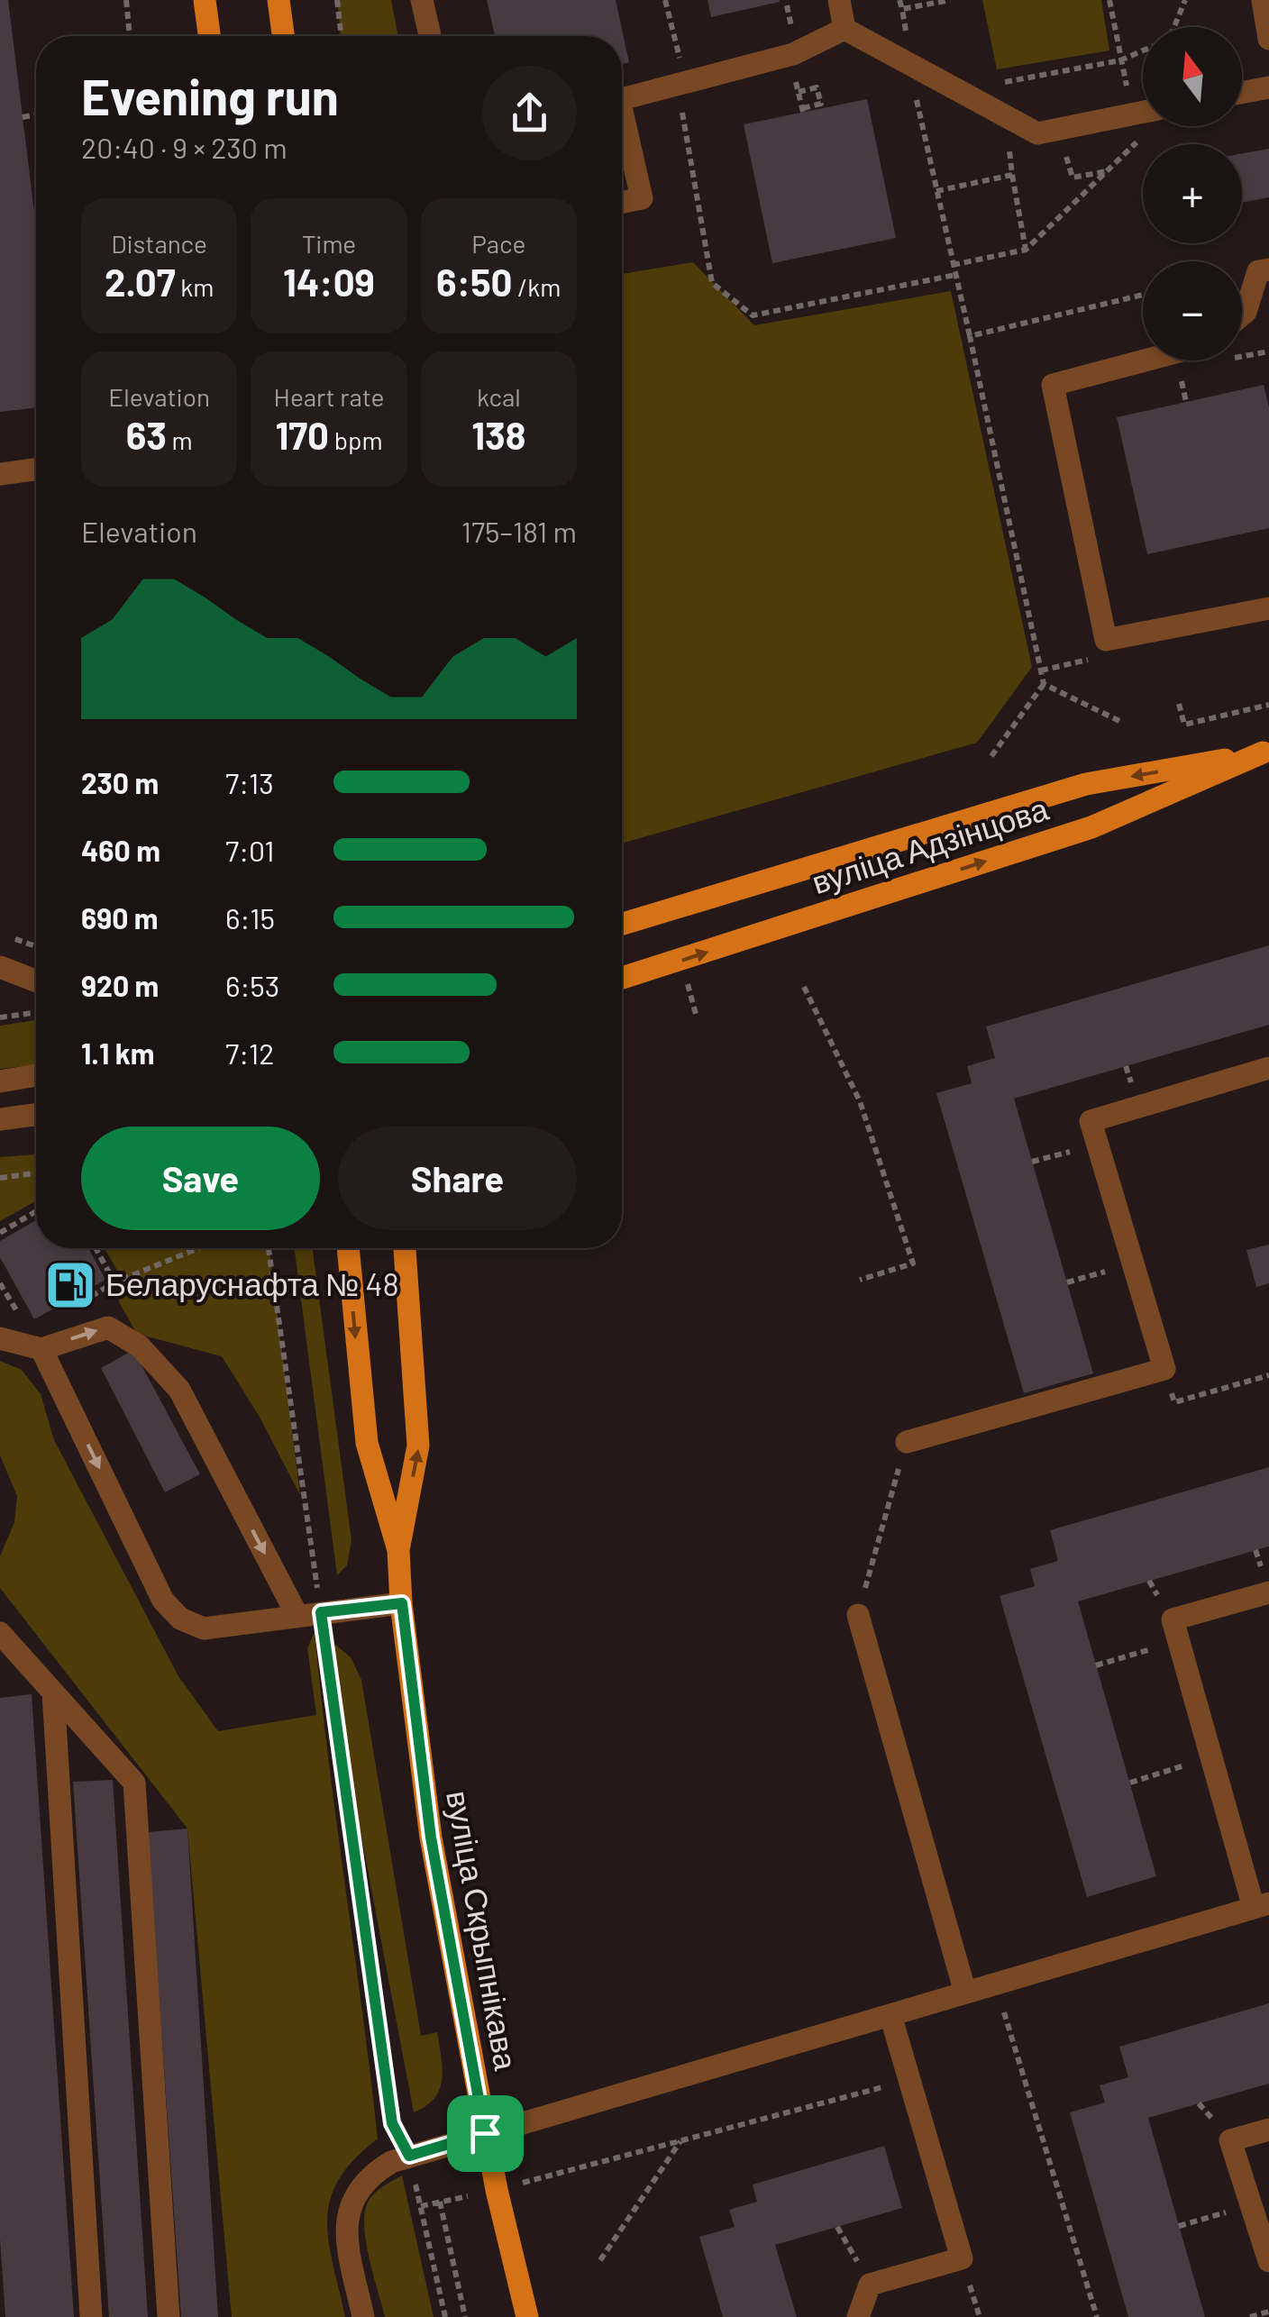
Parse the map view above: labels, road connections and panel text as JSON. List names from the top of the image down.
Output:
{
  "streets": {
    "main road": ["вуліца Адзінцова", "вуліца Скрыпнікава"]
  },
  "places": {
    "fuel station": ["Беларуснафта № 48"]
  },
  "north": "top",
  "page": {
    "map_buttons": ["+", "−"],
    "heading": ["Evening run", "20:40 · 9 × 230 m"],
    "stats": [
      ["Distance", "2.07 km"],
      ["Time", "14:09"],
      ["Pace", "6:50 /km"],
      ["Elevation", "63 m"],
      ["Heart rate", "170 bpm"],
      ["kcal", "138"]
    ],
    "chart": ["Elevation", "175–181 m"],
    "list": [
      {
        "name": "230 m",
        "note": "7:13"
      },
      {
        "name": "460 m",
        "note": "7:01"
      },
      {
        "name": "690 m",
        "note": "6:15"
      },
      {
        "name": "920 m",
        "note": "6:53"
      },
      {
        "name": "1.1 km",
        "note": "7:12"
      }
    ],
    "buttons": ["Save", "Share"]
  }
}
